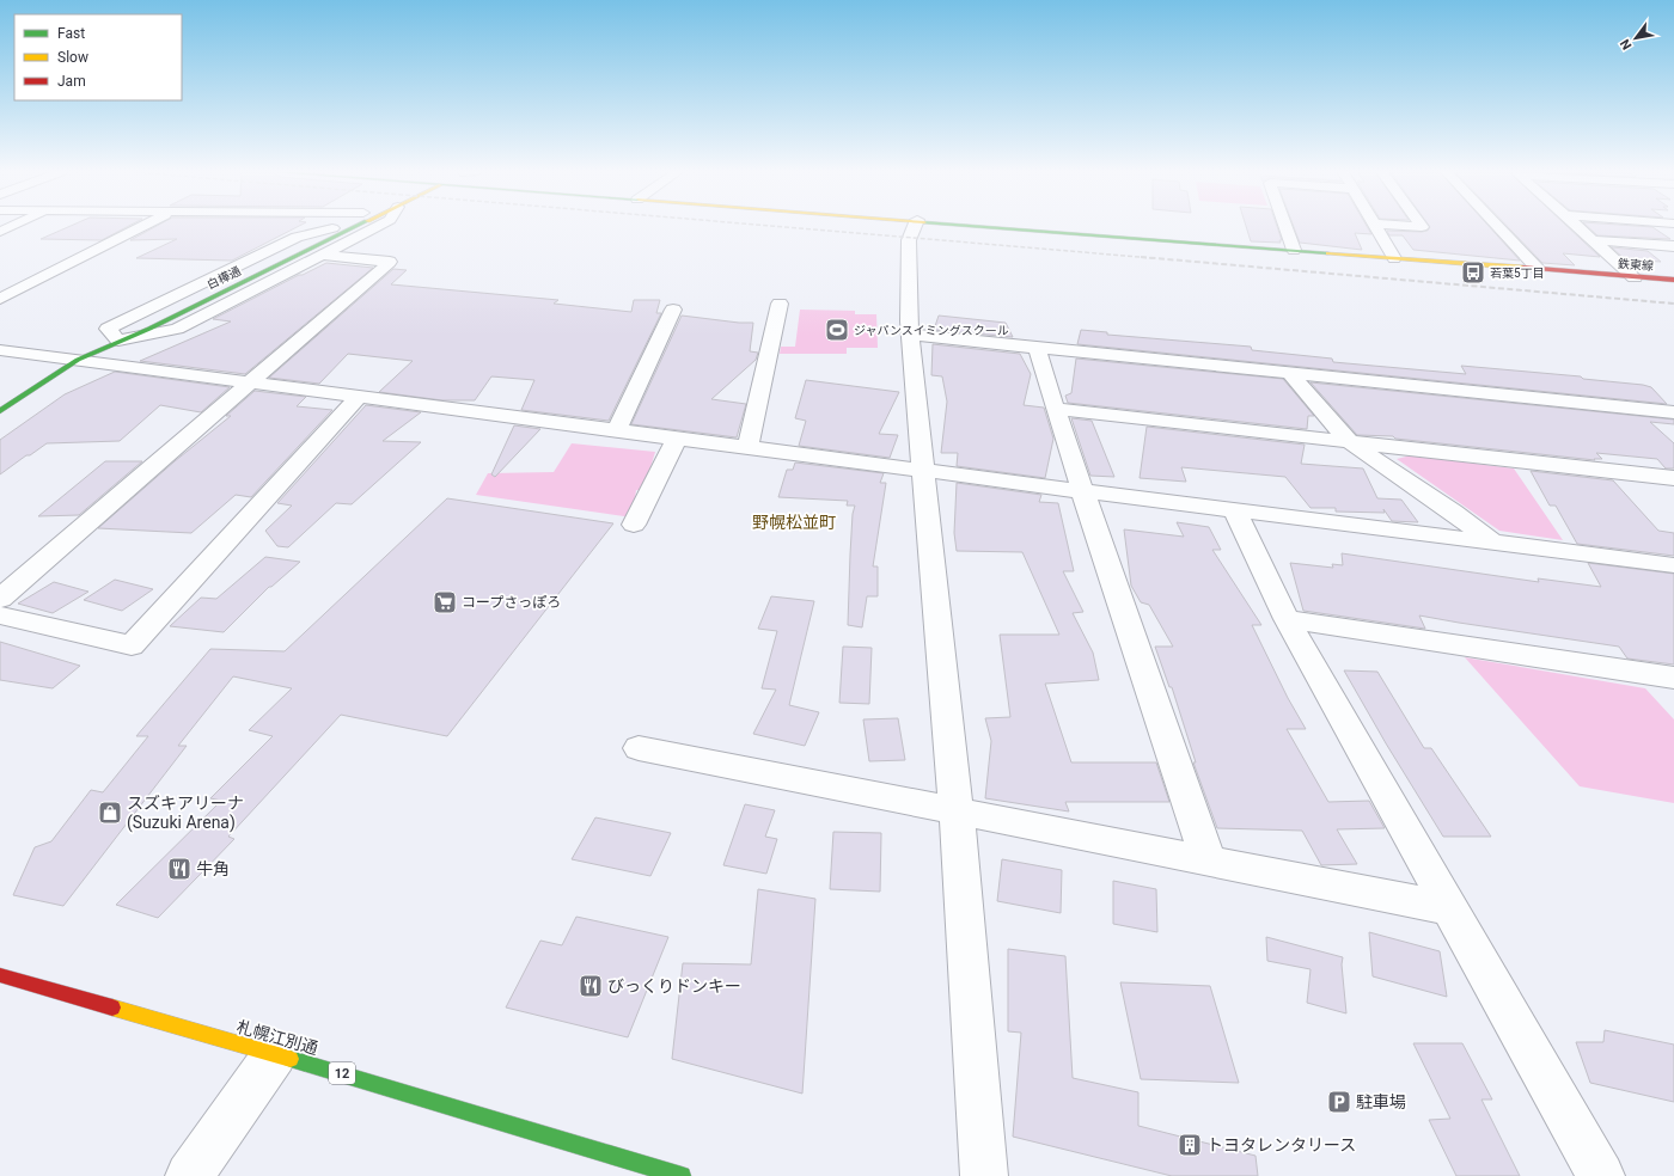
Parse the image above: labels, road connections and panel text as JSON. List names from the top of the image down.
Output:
{
  "streets": {
    "main road": [
      "鉄東線",
      "白樺通",
      "札幌江別通",
      "12"
    ]
  },
  "districts": ["野幌松並町"],
  "places": {
    "bus stop": ["若葉5丁目"],
    "sports": ["ジャパンスイミングスクール"],
    "supermarket": ["コープさっぽろ"],
    "shop": ["スズキアリーナ (Suzuki Arena)"],
    "restaurant": ["牛角", "びっくりドンキー"],
    "parking": ["駐車場"],
    "building": ["トヨタレンタリース"]
  },
  "legend": ["Fast", "Slow", "Jam"],
  "north": "bottom left"
}
